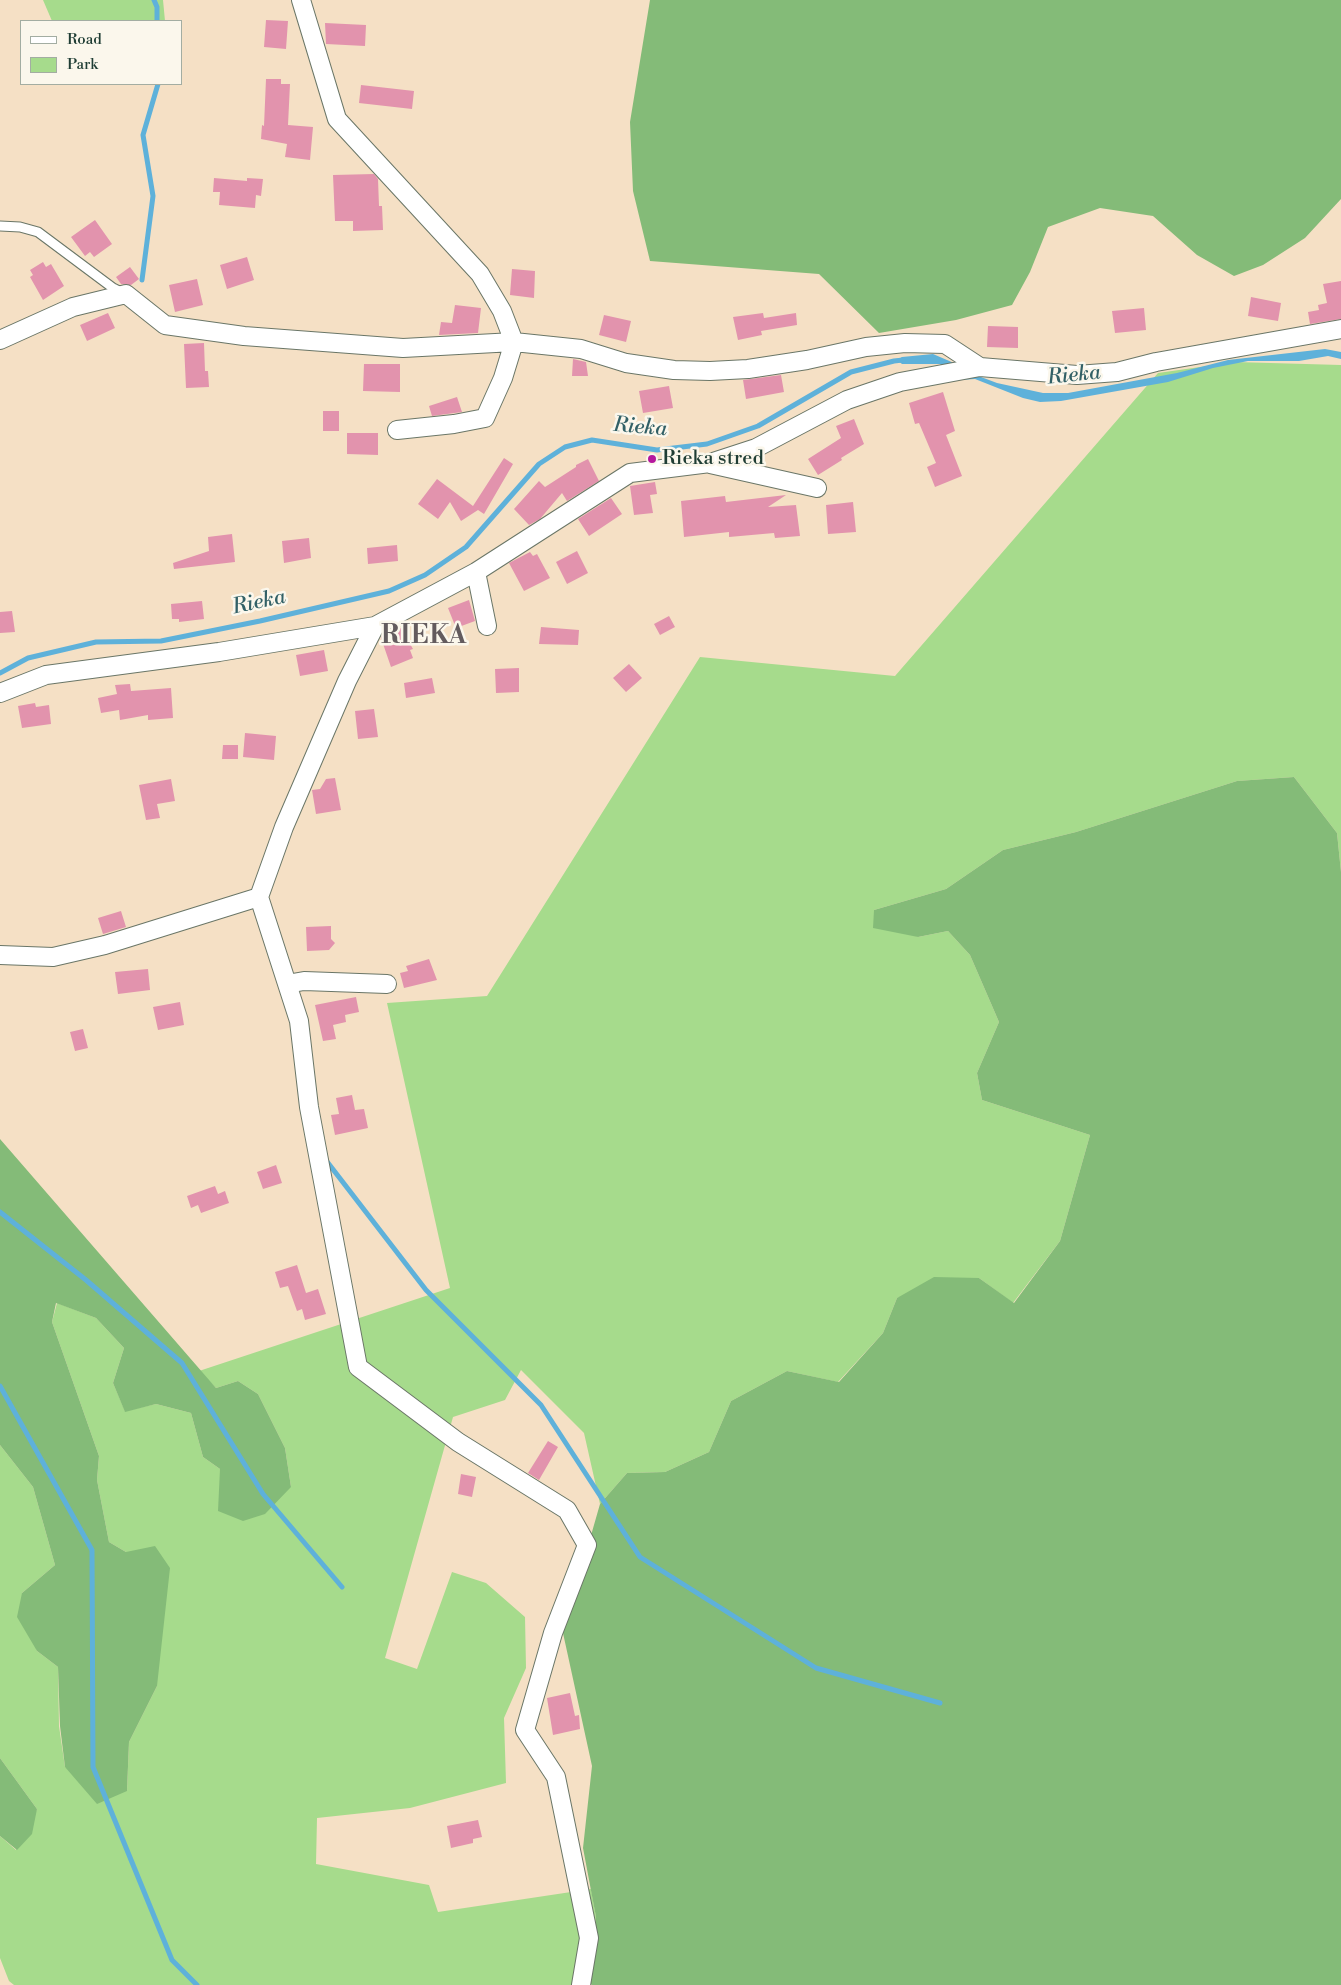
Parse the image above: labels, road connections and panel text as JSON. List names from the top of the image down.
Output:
{
  "districts": ["RIEKA"],
  "water": ["Rieka"],
  "places": ["Rieka stred"],
  "legend": ["Road", "Park"]
}
